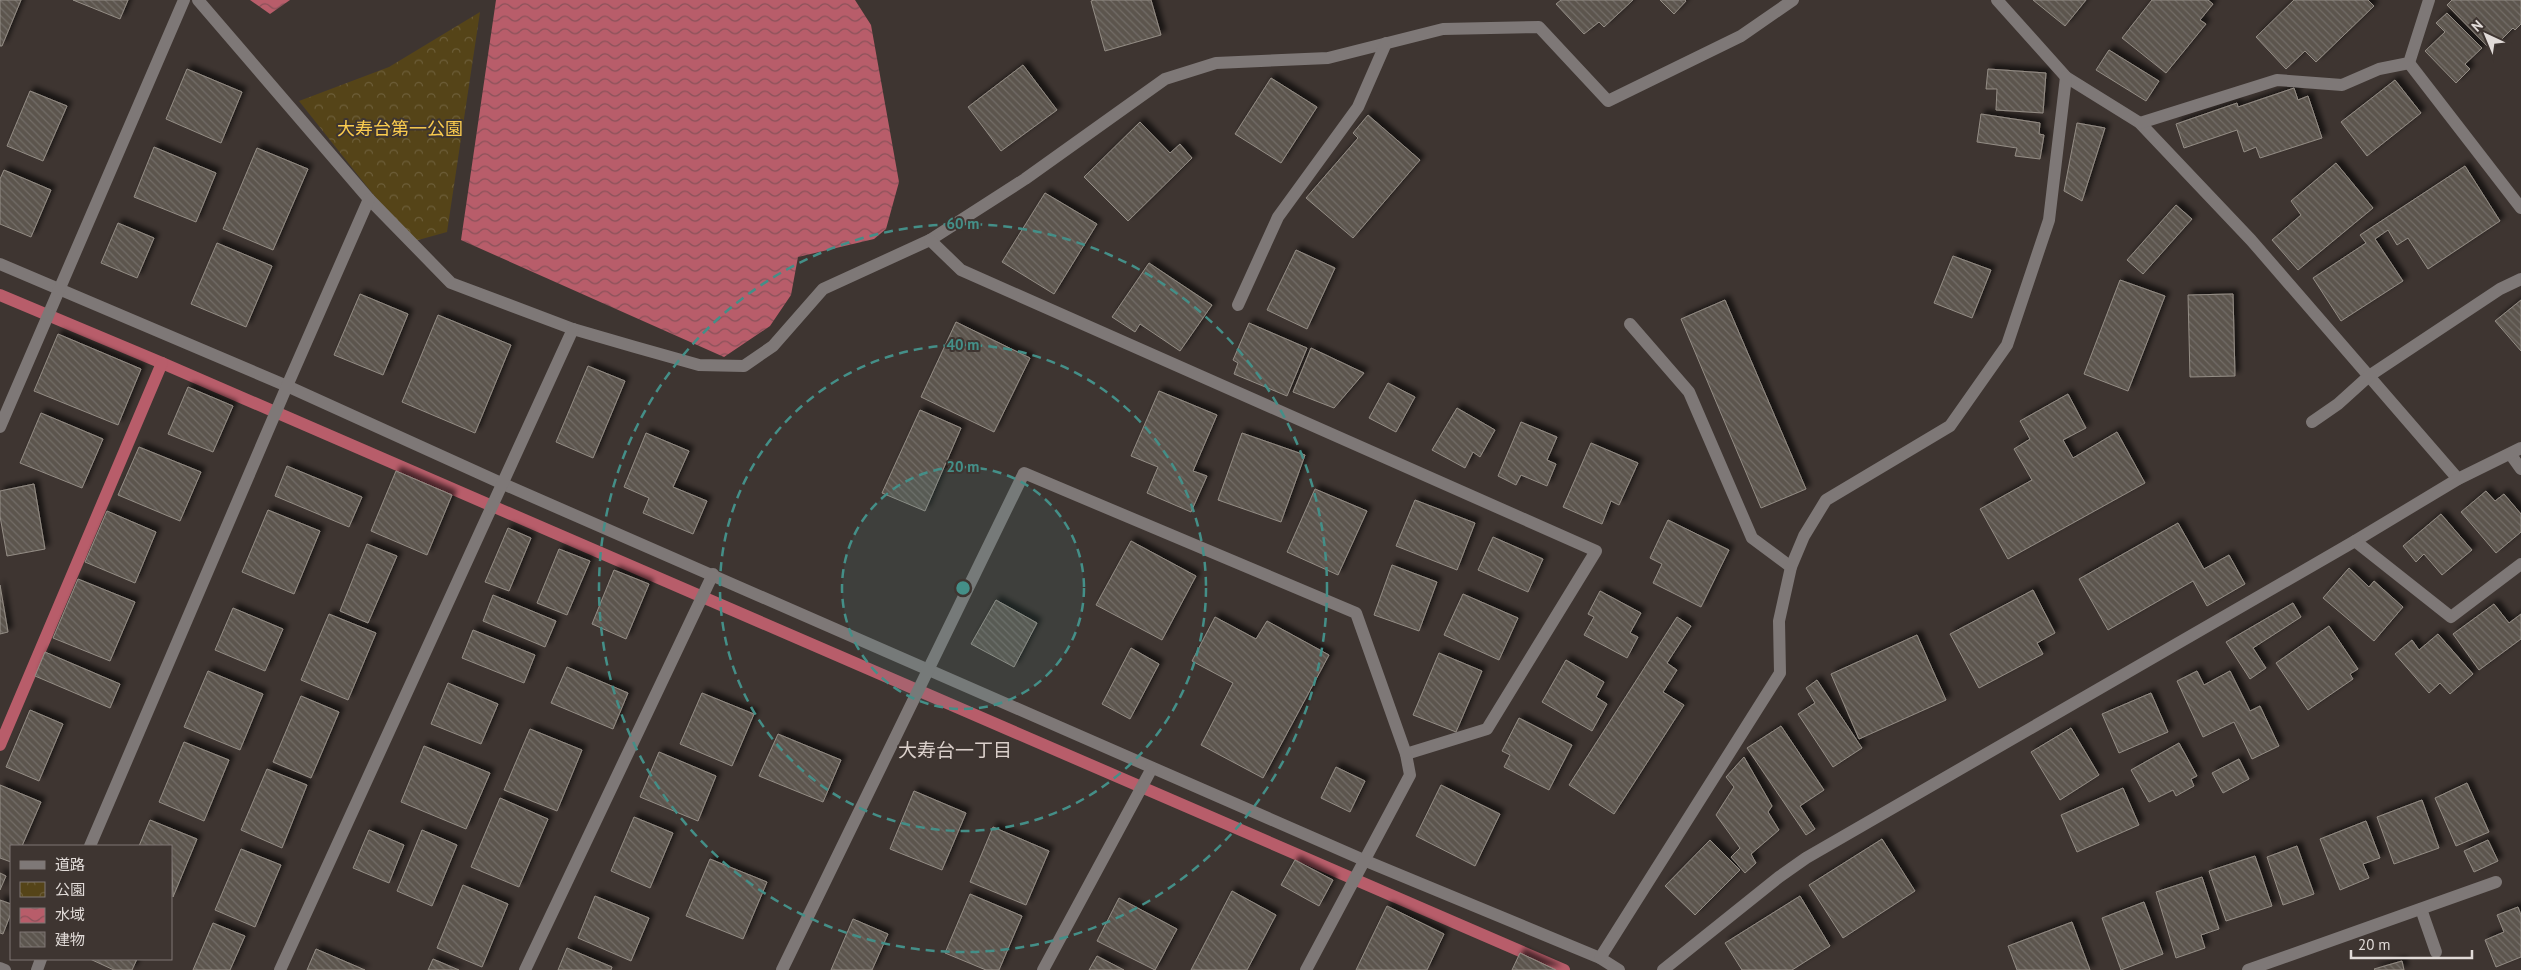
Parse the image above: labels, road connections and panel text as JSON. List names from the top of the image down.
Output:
{
  "districts": ["大寿台一丁目"],
  "parks": ["大寿台第一公園"],
  "legend": [
    "道路",
    "公園",
    "水域",
    "建物"
  ],
  "scale_bar": "20 m",
  "north": "top left",
  "rings": ["60 m", "40 m", "20 m"]
}
